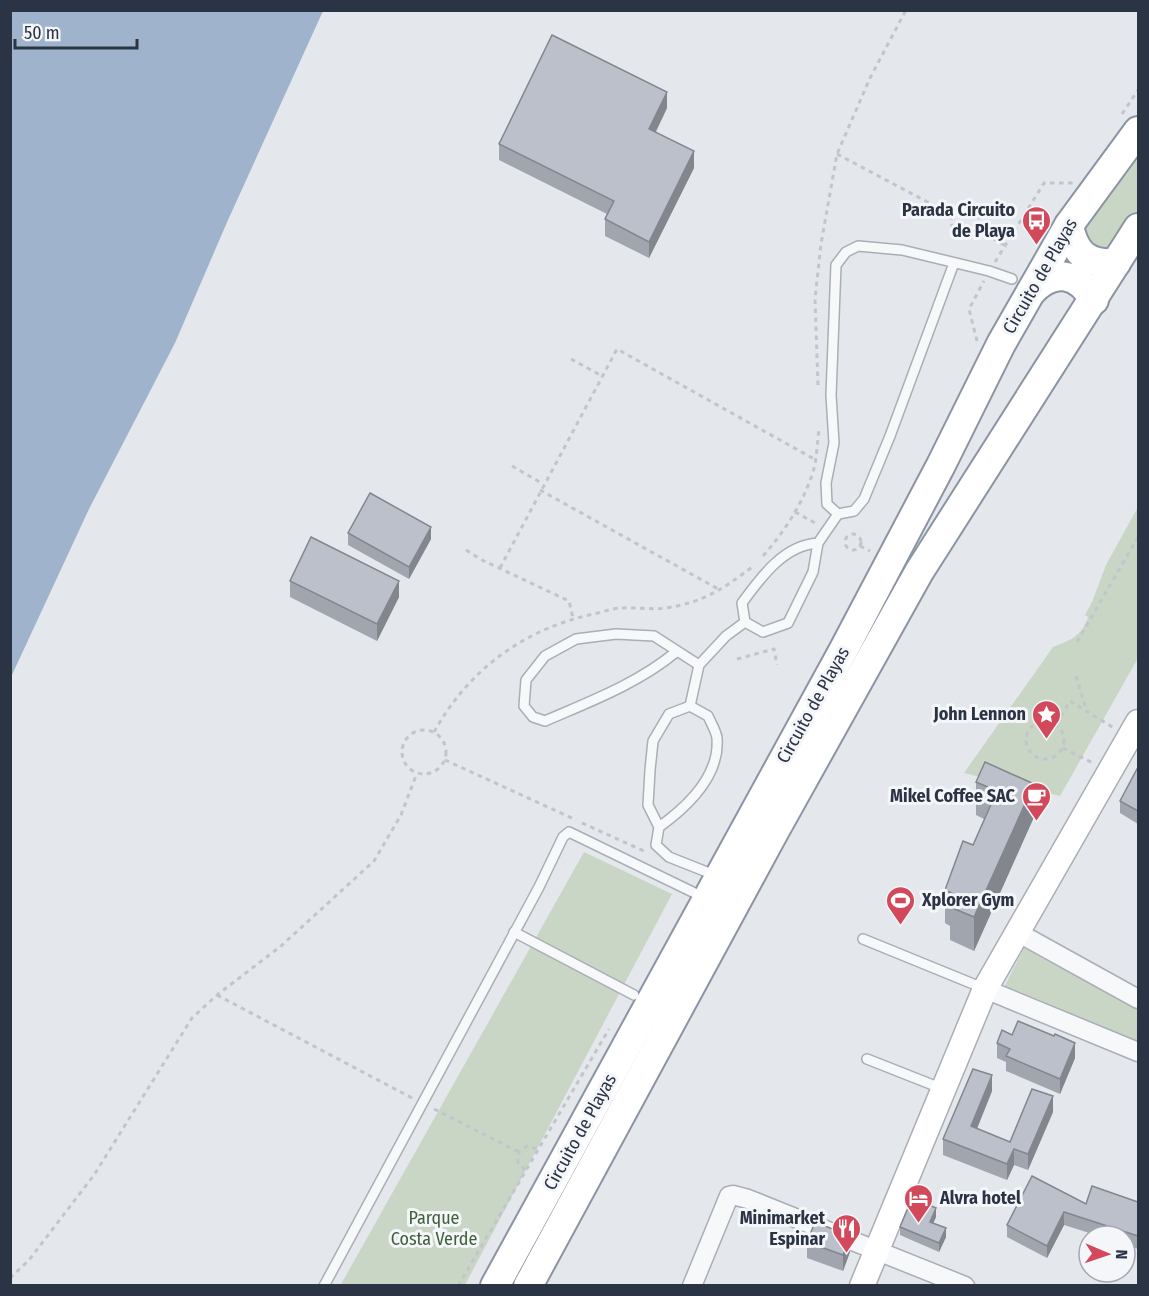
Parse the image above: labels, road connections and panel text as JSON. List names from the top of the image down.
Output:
{
  "streets": {
    "highway": ["Circuito de Playas"]
  },
  "parks": ["Parque Costa Verde"],
  "places": {
    "bus stop": ["Parada Circuito de Playa"],
    "place": ["John Lennon"],
    "cafe": ["Mikel Coffee SAC"],
    "sports": ["Xplorer Gym"],
    "hotel": ["Alvra hotel"],
    "restaurant": ["Minimarket Espinar"]
  },
  "scale_bar": "50 m",
  "north": "right"
}
